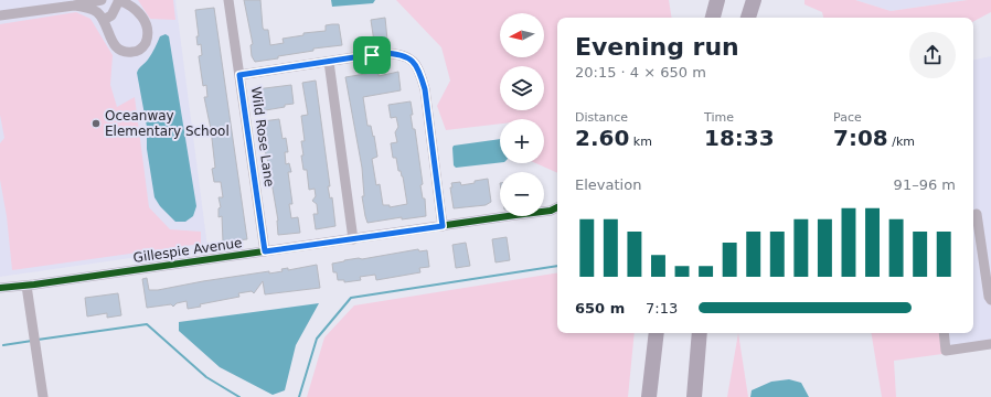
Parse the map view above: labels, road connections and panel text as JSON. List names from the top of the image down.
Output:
{
  "streets": {
    "street": ["Wild Rose Lane", "Gillespie Avenue"]
  },
  "crossings": [
    ["Wild Rose Lane", "Gillespie Avenue"]
  ],
  "places": ["Oceanway Elementary School"],
  "north": "left",
  "page": {
    "map_buttons": ["+", "−"],
    "heading": ["Evening run", "20:15 · 4 × 650 m"],
    "stats": [
      ["Distance", "2.60 km"],
      ["Time", "18:33"],
      ["Pace", "7:08 /km"]
    ],
    "chart": ["Elevation", "91–96 m"],
    "list": [
      {
        "name": "650 m",
        "note": "7:13"
      }
    ]
  }
}
